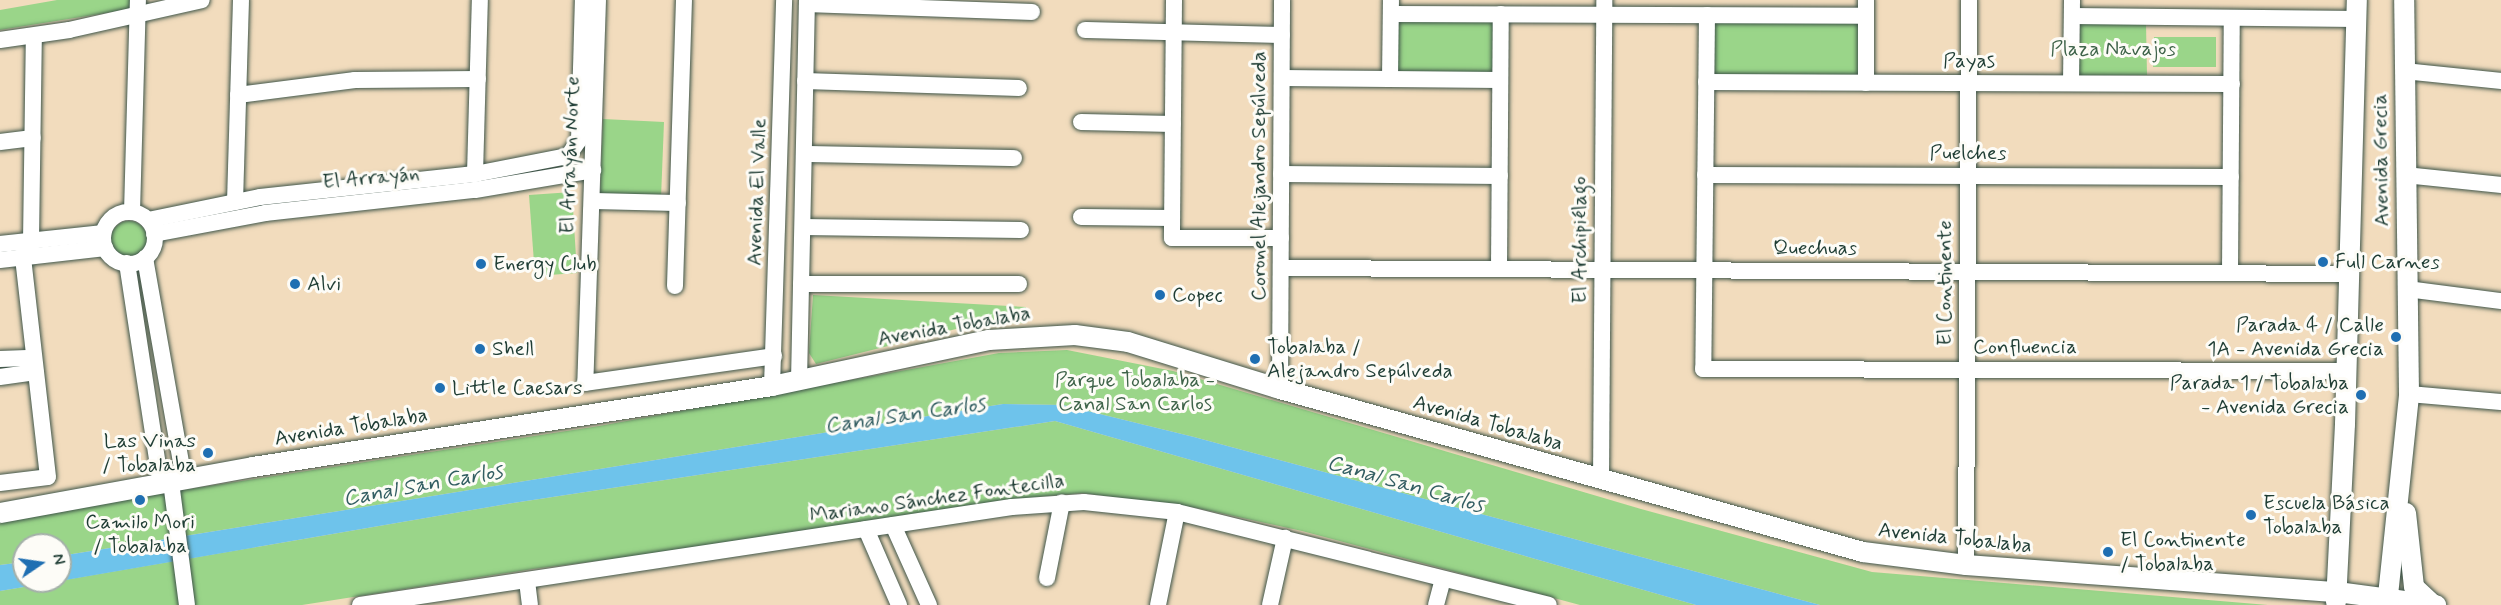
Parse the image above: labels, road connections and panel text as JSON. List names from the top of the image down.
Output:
{
  "streets": {
    "main road": ["Avenida Grecia", "Avenida Tobalaba"],
    "street": [
      "Payas",
      "Puelches",
      "El Arrayán Norte",
      "Coronel Alejandro Sepúlveda",
      "El Arrayán",
      "Avenida El Valle",
      "El Archipiélago",
      "Quechuas",
      "El Continente",
      "Confluencia",
      "Mariano Sánchez Fontecilla"
    ]
  },
  "crossings": [
    ["Payas", "El Continente"],
    ["Puelches", "El Continente"],
    ["El Arrayán Norte", "El Arrayán"],
    ["El Arrayán Norte", "Avenida El Valle"],
    ["Avenida Grecia", "Quechuas"],
    ["Avenida Grecia", "Avenida Tobalaba"],
    ["Avenida Grecia", "Confluencia"],
    ["Coronel Alejandro Sepúlveda", "Quechuas"],
    ["Coronel Alejandro Sepúlveda", "Avenida Tobalaba"],
    ["Avenida El Valle", "Avenida Tobalaba"],
    ["El Archipiélago", "Quechuas"],
    ["El Archipiélago", "Avenida Tobalaba"],
    ["Quechuas", "El Continente"],
    ["Quechuas", "Confluencia"],
    ["El Continente", "Avenida Tobalaba"],
    ["El Continente", "Confluencia"]
  ],
  "water": ["Canal San Carlos"],
  "parks": ["Plaza Navajos", "Parque Tobalaba - Canal San Carlos"],
  "places": [
    "Full Carnes",
    "Energy Club",
    "Alvi",
    "Copec",
    "Parada 4 / Calle 1A - Avenida Grecia",
    "Shell",
    "Tobalaba / Alejandro Sepúlveda",
    "Little Caesars",
    "Parada 1 / Tobalaba - Avenida Grecia",
    "Las Vinas / Tobalaba",
    "Camilo Mori / Tobalaba",
    "Escuela Básica Tobalaba",
    "El Continente / Tobalaba"
  ],
  "north": "right"
}
